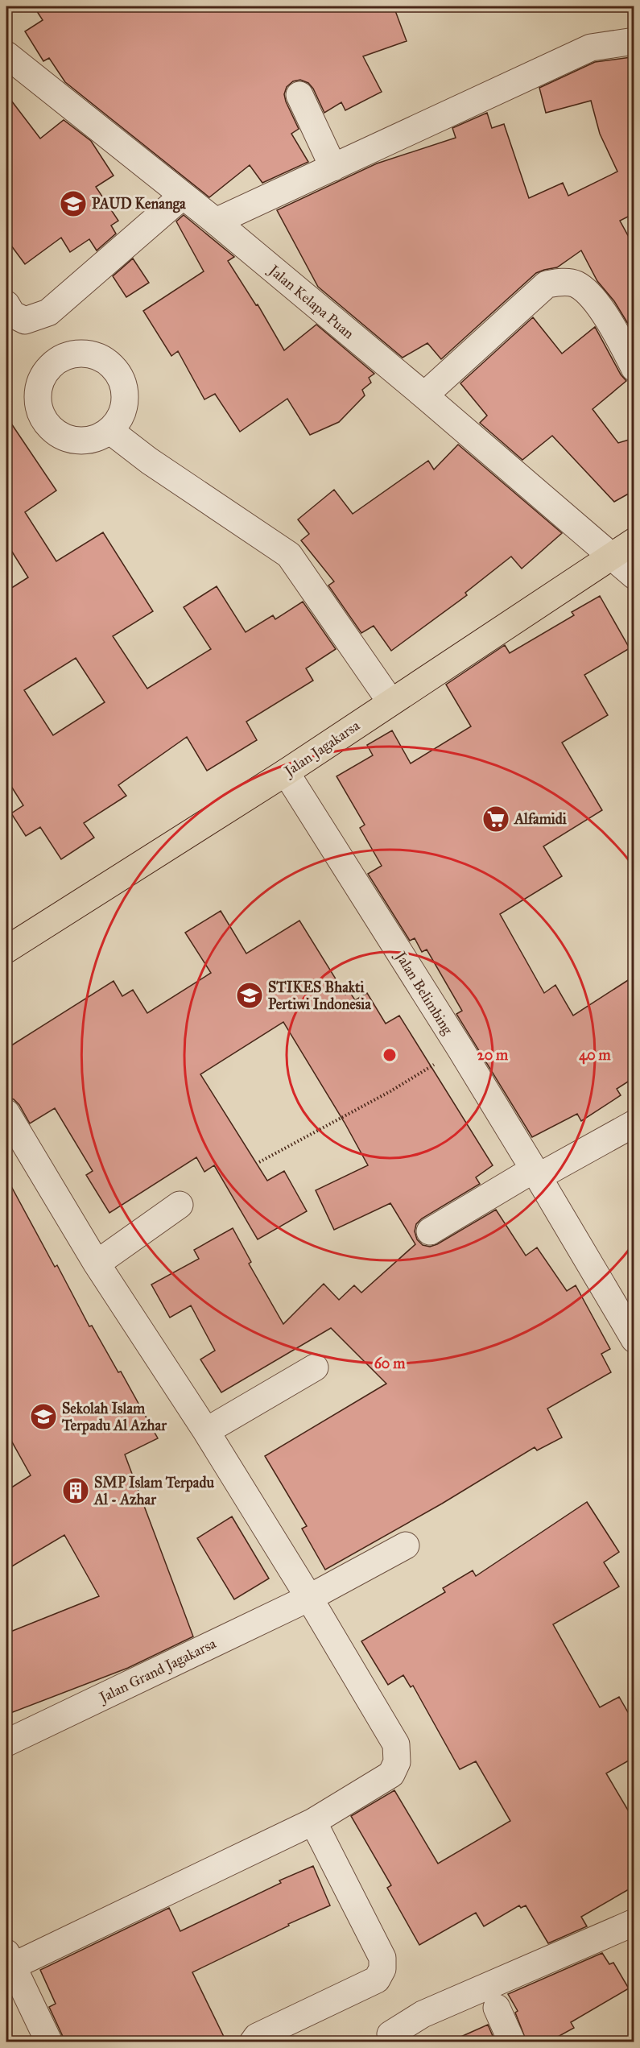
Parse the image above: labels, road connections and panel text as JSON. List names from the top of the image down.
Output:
{
  "streets": {
    "main road": ["Jalan Jagakarsa"],
    "street": ["Jalan Kelapa Puan", "Jalan Belimbing", "Jalan Grand Jagakarsa"]
  },
  "crossings": [
    ["Jalan Kelapa Puan", "Jalan Jagakarsa"],
    ["Jalan Jagakarsa", "Jalan Belimbing"]
  ],
  "places": {
    "school or university": ["PAUD Kenanga", "STIKES Bhakti Pertiwi Indonesia", "Sekolah Islam Terpadu Al Azhar"],
    "supermarket": ["Alfamidi"],
    "building": ["SMP Islam Terpadu Al - Azhar"]
  },
  "rings": ["20 m", "40 m", "60 m"]
}
